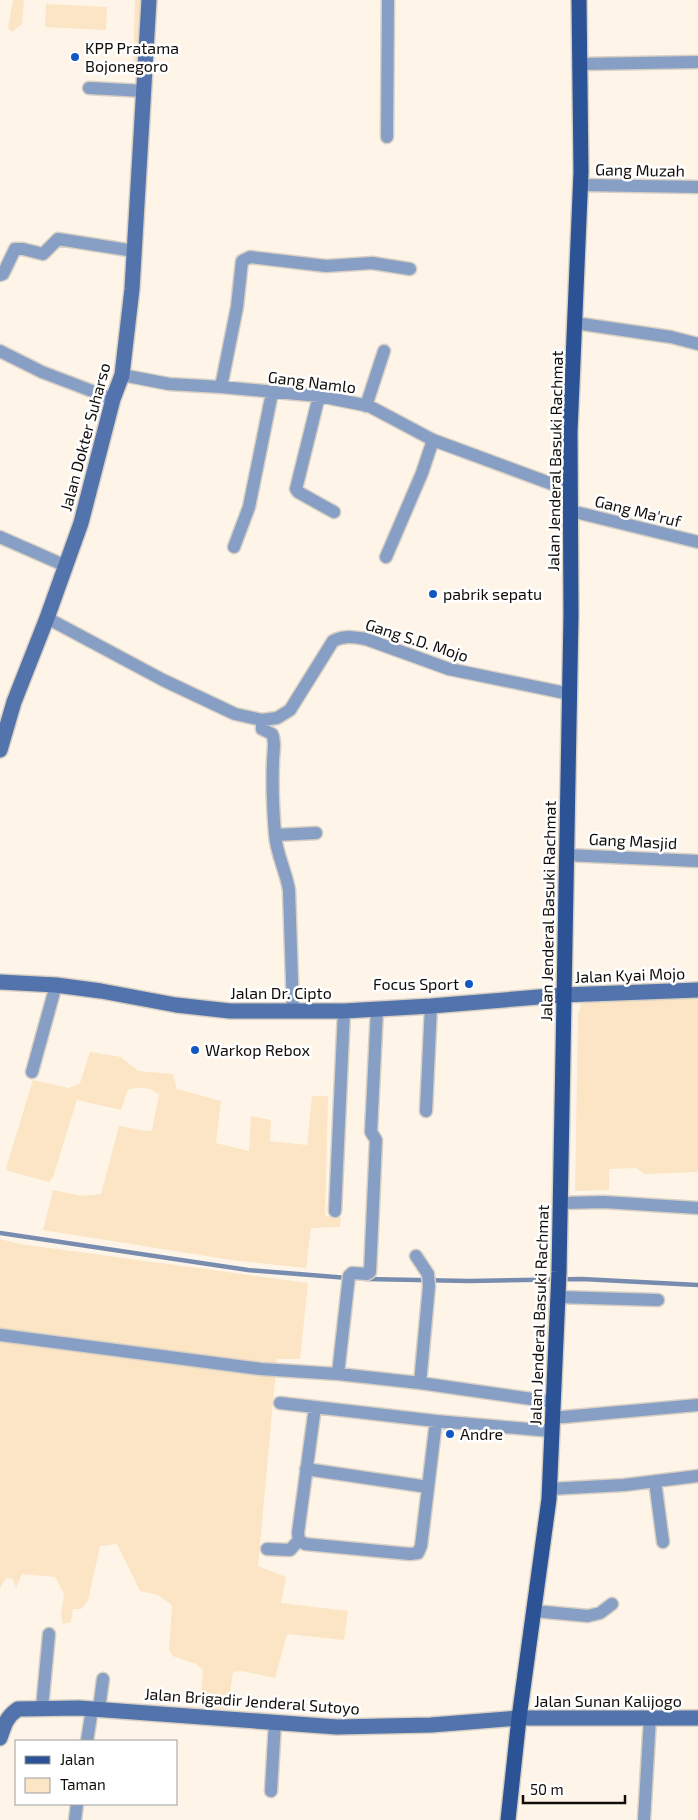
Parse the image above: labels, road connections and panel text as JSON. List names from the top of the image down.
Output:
{
  "streets": {
    "main road": ["Jalan Jenderal Basuki Rachmat"],
    "street": [
      "Gang Muzah",
      "Gang Namlo",
      "Jalan Dokter Suharso",
      "Gang Ma'ruf",
      "Gang S.D. Mojo",
      "Gang Masjid",
      "Jalan Kyai Mojo",
      "Jalan Dr. Cipto",
      "Jalan Brigadir Jenderal Sutoyo",
      "Jalan Sunan Kalijogo"
    ]
  },
  "crossings": [
    ["Gang Muzah", "Jalan Jenderal Basuki Rachmat"],
    ["Gang Namlo", "Jalan Dokter Suharso"],
    ["Gang Namlo", "Jalan Jenderal Basuki Rachmat"],
    ["Jalan Dokter Suharso", "Gang S.D. Mojo"],
    ["Jalan Jenderal Basuki Rachmat", "Gang Ma'ruf"],
    ["Jalan Jenderal Basuki Rachmat", "Gang S.D. Mojo"],
    ["Jalan Jenderal Basuki Rachmat", "Gang Masjid"],
    ["Jalan Jenderal Basuki Rachmat", "Jalan Kyai Mojo"],
    ["Jalan Jenderal Basuki Rachmat", "Jalan Dr. Cipto"],
    ["Jalan Jenderal Basuki Rachmat", "Jalan Brigadir Jenderal Sutoyo"],
    ["Jalan Jenderal Basuki Rachmat", "Jalan Sunan Kalijogo"],
    ["Jalan Kyai Mojo", "Jalan Dr. Cipto"],
    ["Jalan Brigadir Jenderal Sutoyo", "Jalan Sunan Kalijogo"]
  ],
  "places": [
    "KPP Pratama Bojonegoro",
    "pabrik sepatu",
    "Focus Sport",
    "Warkop Rebox",
    "Andre"
  ],
  "legend": ["Jalan", "Taman"],
  "scale_bar": "50 m"
}
